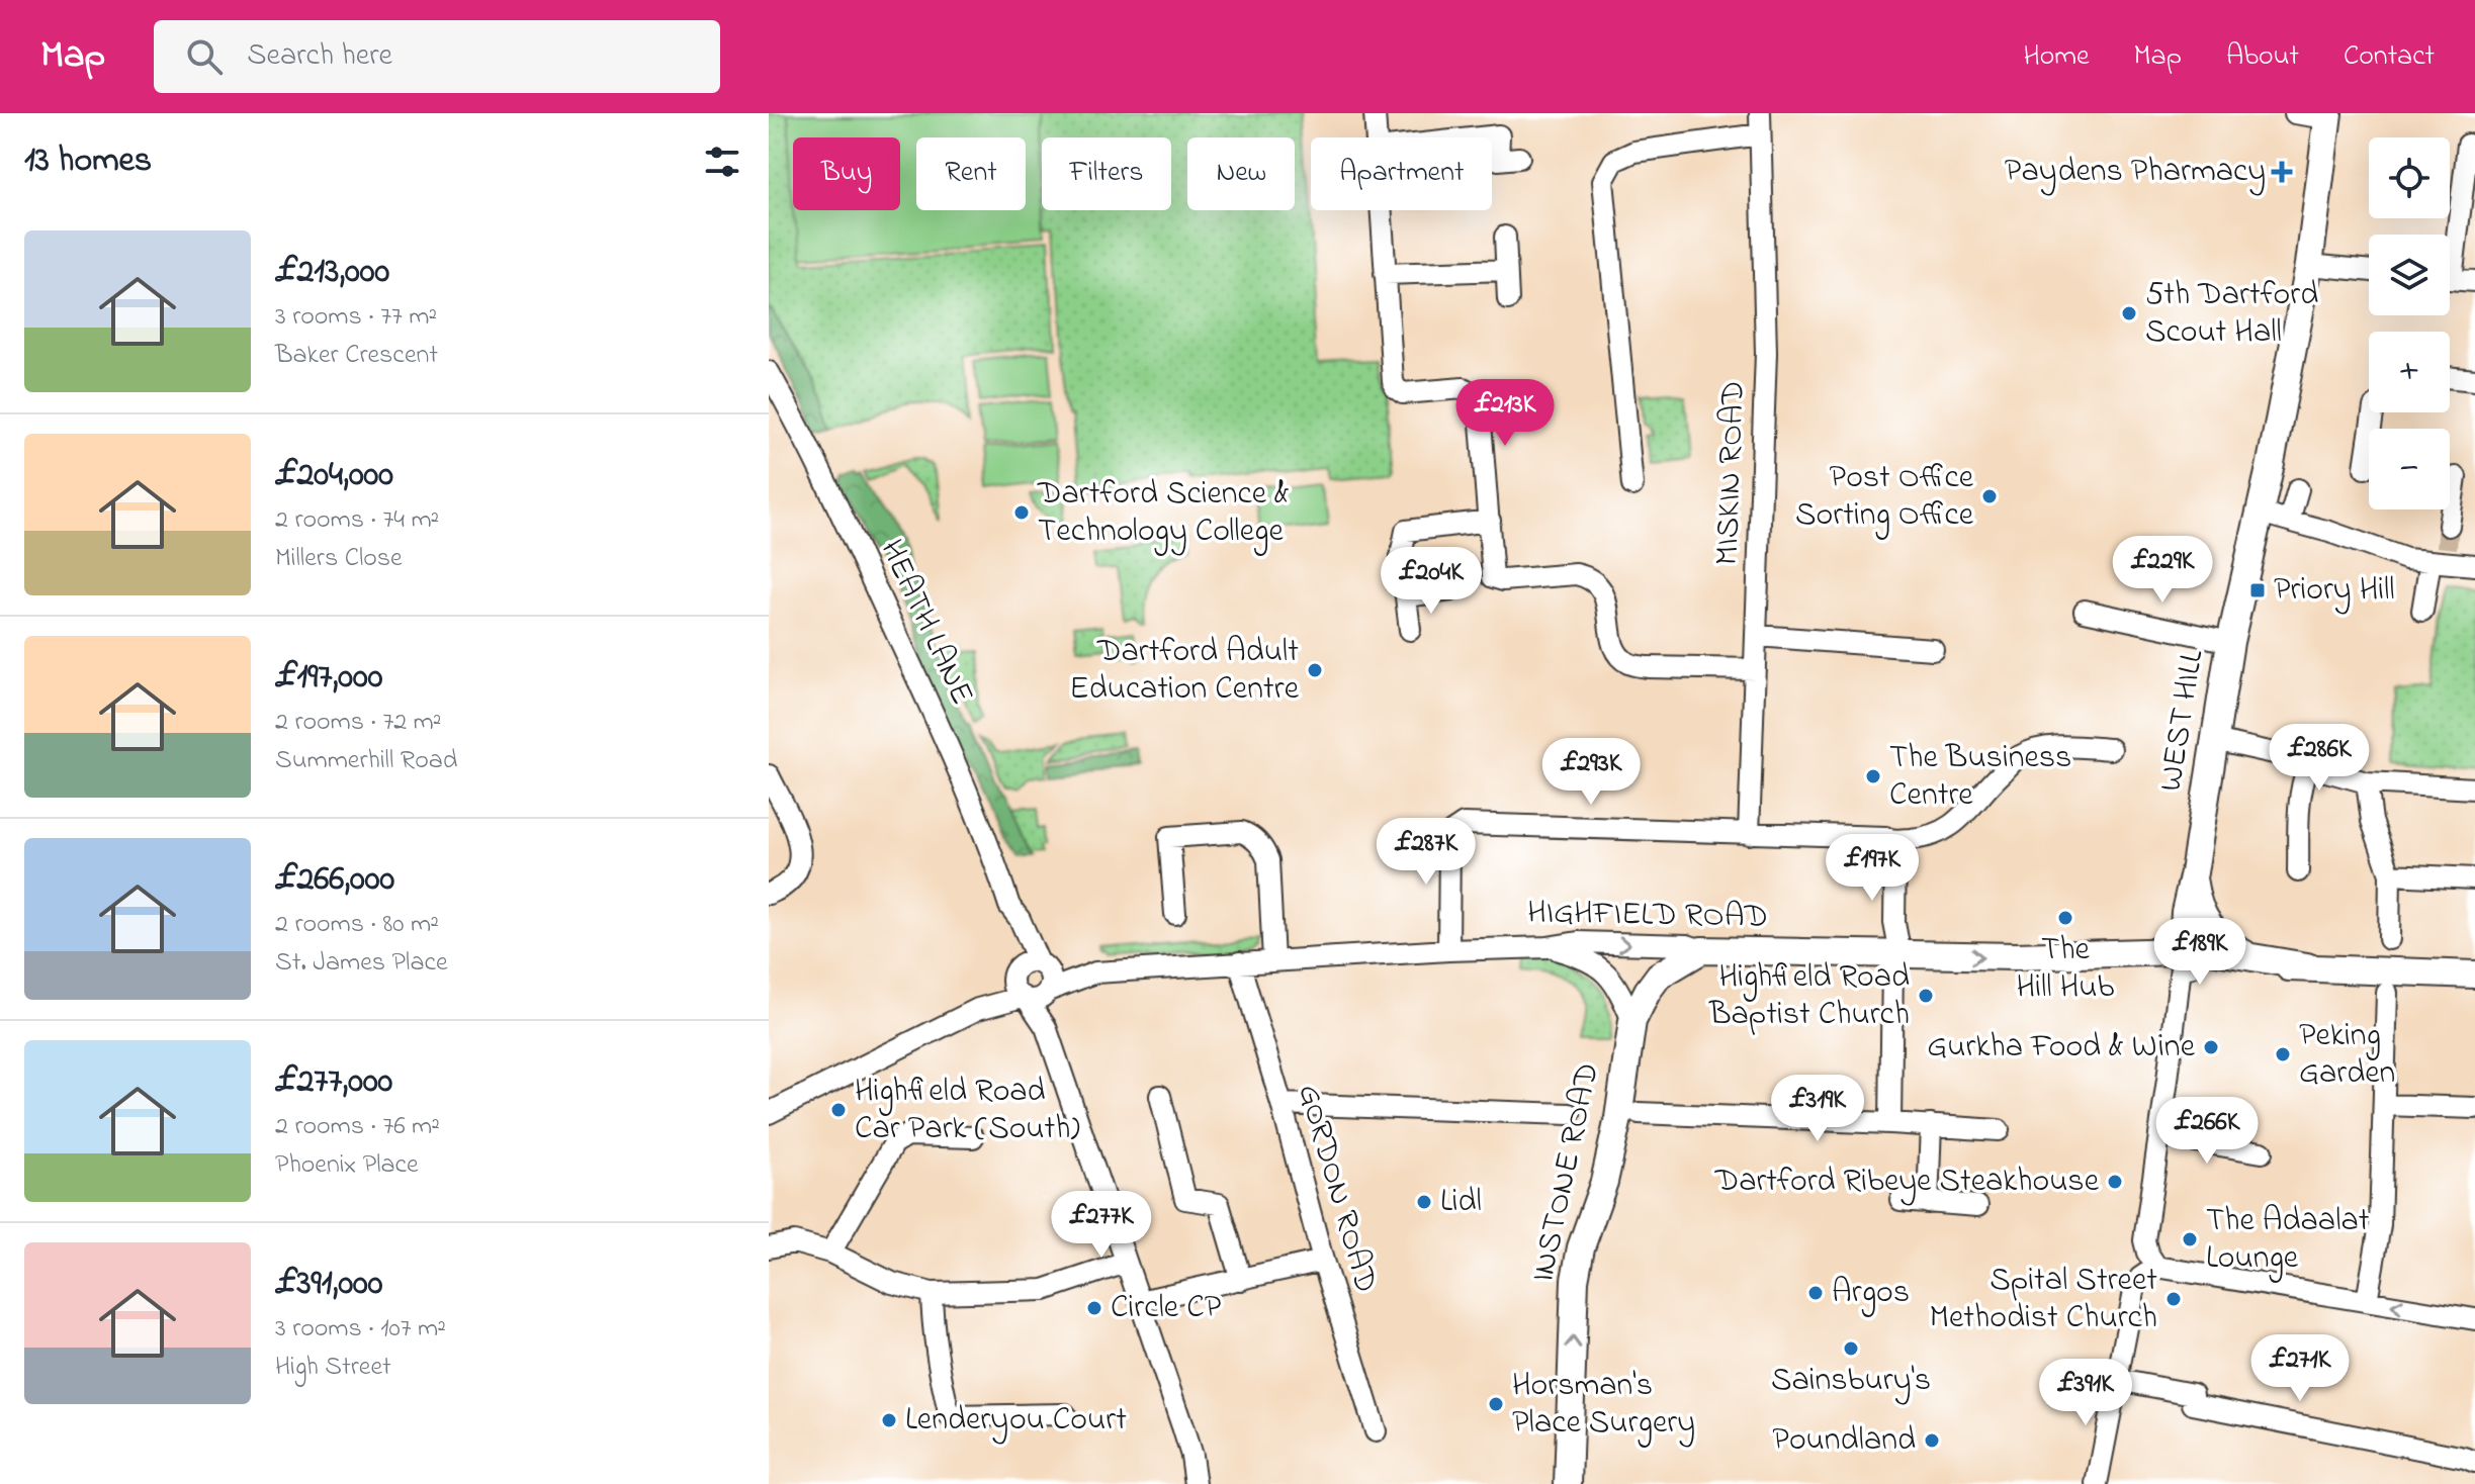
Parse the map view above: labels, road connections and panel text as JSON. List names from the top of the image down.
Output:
{
  "streets": {
    "main road": ["WEST HILL", "HIGHFIELD ROAD", "INSTONE ROAD"],
    "street": ["MISKIN ROAD", "HEATH LANE", "GORDON ROAD"]
  },
  "crossings": [
    ["HEATH LANE", "HIGHFIELD ROAD"],
    ["WEST HILL", "HIGHFIELD ROAD"],
    ["HIGHFIELD ROAD", "INSTONE ROAD"],
    ["HIGHFIELD ROAD", "GORDON ROAD"]
  ],
  "one_way": ["INSTONE ROAD"],
  "places": {
    "health": ["Paydens Pharmacy"],
    "other": [
      "5th Dartford Scout Hall",
      "Post Office Sorting Office",
      "Dartford Science & Technology College",
      "Dartford Adult Education Centre",
      "The Business Centre",
      "The Hill Hub",
      "Highfield Road Baptist Church",
      "Gurkha Food & Wine",
      "Peking Garden",
      "Highfield Road Car Park (South)",
      "Dartford Ribeye Steakhouse",
      "Lidl",
      "The Adaalat Lounge",
      "Argos",
      "Spital Street Methodist Church",
      "Circle CP",
      "Sainsbury's",
      "Horsman's Place Surgery",
      "Lenderyou Court",
      "Poundland"
    ],
    "transit": ["Priory Hill"]
  },
  "page": {
    "header": "Map",
    "search": "Search here",
    "nav": [
      "Home",
      "Map",
      "About",
      "Contact"
    ],
    "heading": "13 homes",
    "map_buttons": ["+", "−"],
    "chip": [
      "Buy",
      "Rent",
      "Filters",
      "New",
      "Apartment"
    ],
    "list": [
      {
        "name": "£213,000",
        "note": "3 rooms · 77 m² · Baker Crescent"
      },
      {
        "name": "£204,000",
        "note": "2 rooms · 74 m² · Millers Close"
      },
      {
        "name": "£197,000",
        "note": "2 rooms · 72 m² · Summerhill Road"
      },
      {
        "name": "£266,000",
        "note": "2 rooms · 80 m² · St. James Place"
      },
      {
        "name": "£277,000",
        "note": "2 rooms · 76 m² · Phoenix Place"
      },
      {
        "name": "£391,000",
        "note": "3 rooms · 107 m² · High Street"
      }
    ],
    "price": [
      "£213K",
      "£229K",
      "£204K",
      "£286K",
      "£293K",
      "£287K",
      "£197K",
      "£189K",
      "£319K",
      "£266K",
      "£277K",
      "£271K",
      "£391K"
    ]
  }
}
